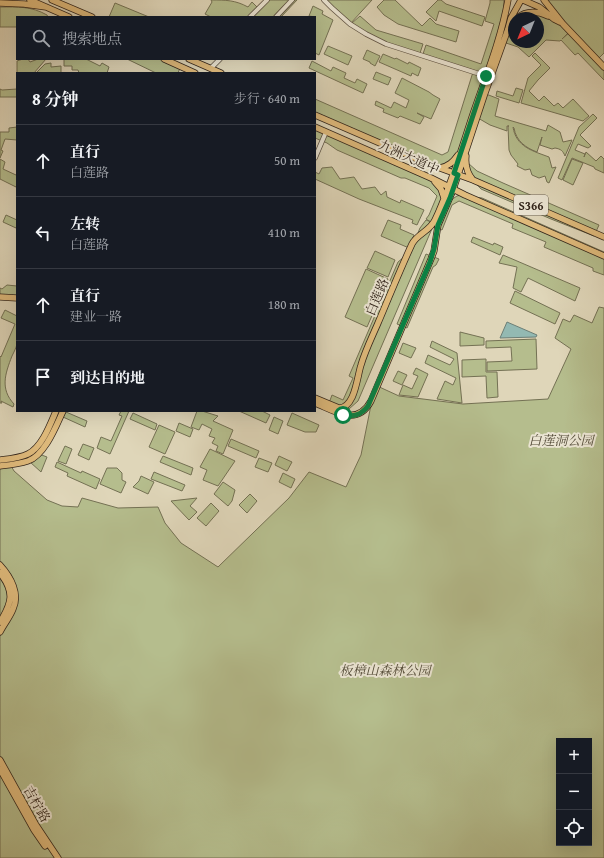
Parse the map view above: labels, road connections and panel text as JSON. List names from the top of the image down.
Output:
{
  "streets": {
    "main road": [
      "九洲大道中",
      "S366",
      "白莲路",
      "吉柠路"
    ]
  },
  "crossings": [
    ["九洲大道中", "白莲路"]
  ],
  "parks": ["白莲洞公园", "板樟山森林公园"],
  "north": "bottom left",
  "page": {
    "search": "搜索地点",
    "heading": ["8 分钟", "步行 · 640 m"],
    "list": [
      ["直行", "白莲路", "50 m"],
      ["左转", "白莲路", "410 m"],
      ["直行", "建业一路", "180 m"],
      "到达目的地"
    ],
    "map_buttons": ["+", "−"]
  }
}
